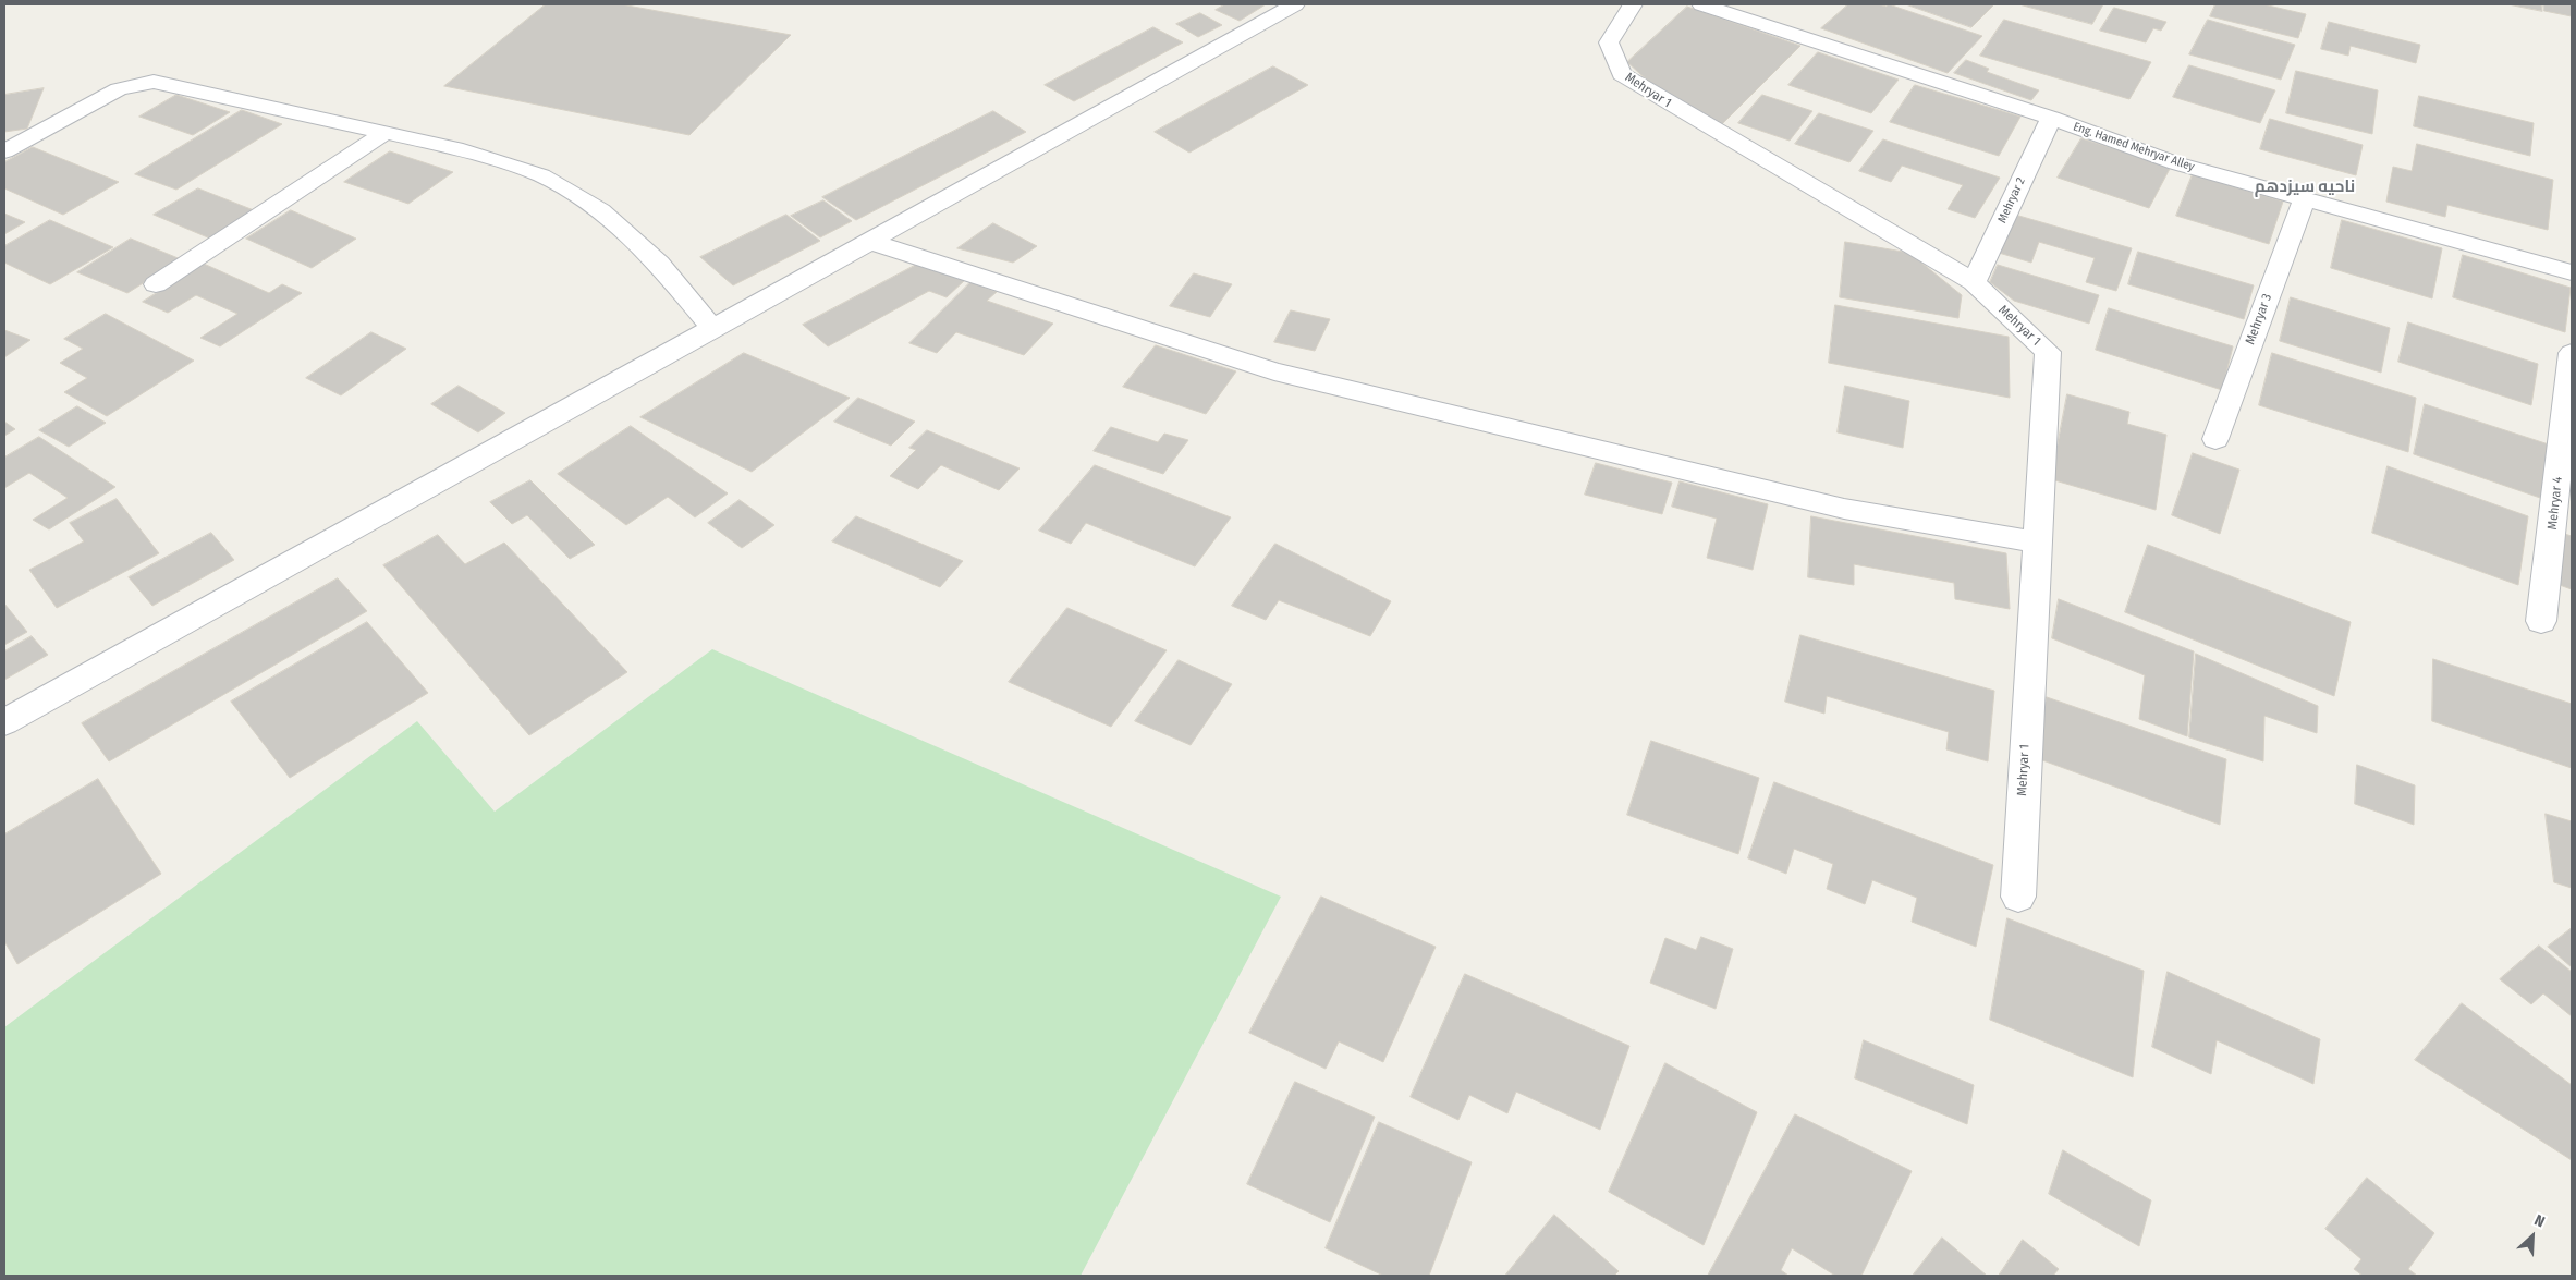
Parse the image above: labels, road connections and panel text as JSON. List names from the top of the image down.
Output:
{
  "streets": {
    "street": [
      "Mehryar 1",
      "Eng. Hamed Mehryar Alley",
      "Mehryar 2",
      "Mehryar 3",
      "Mehryar 4"
    ]
  },
  "crossings": [
    ["Mehryar 1", "Mehryar 2"],
    ["Eng. Hamed Mehryar Alley", "Mehryar 2"],
    ["Eng. Hamed Mehryar Alley", "Mehryar 3"]
  ],
  "districts": ["ناحیه سیزدهم"],
  "north": "top right"
}
